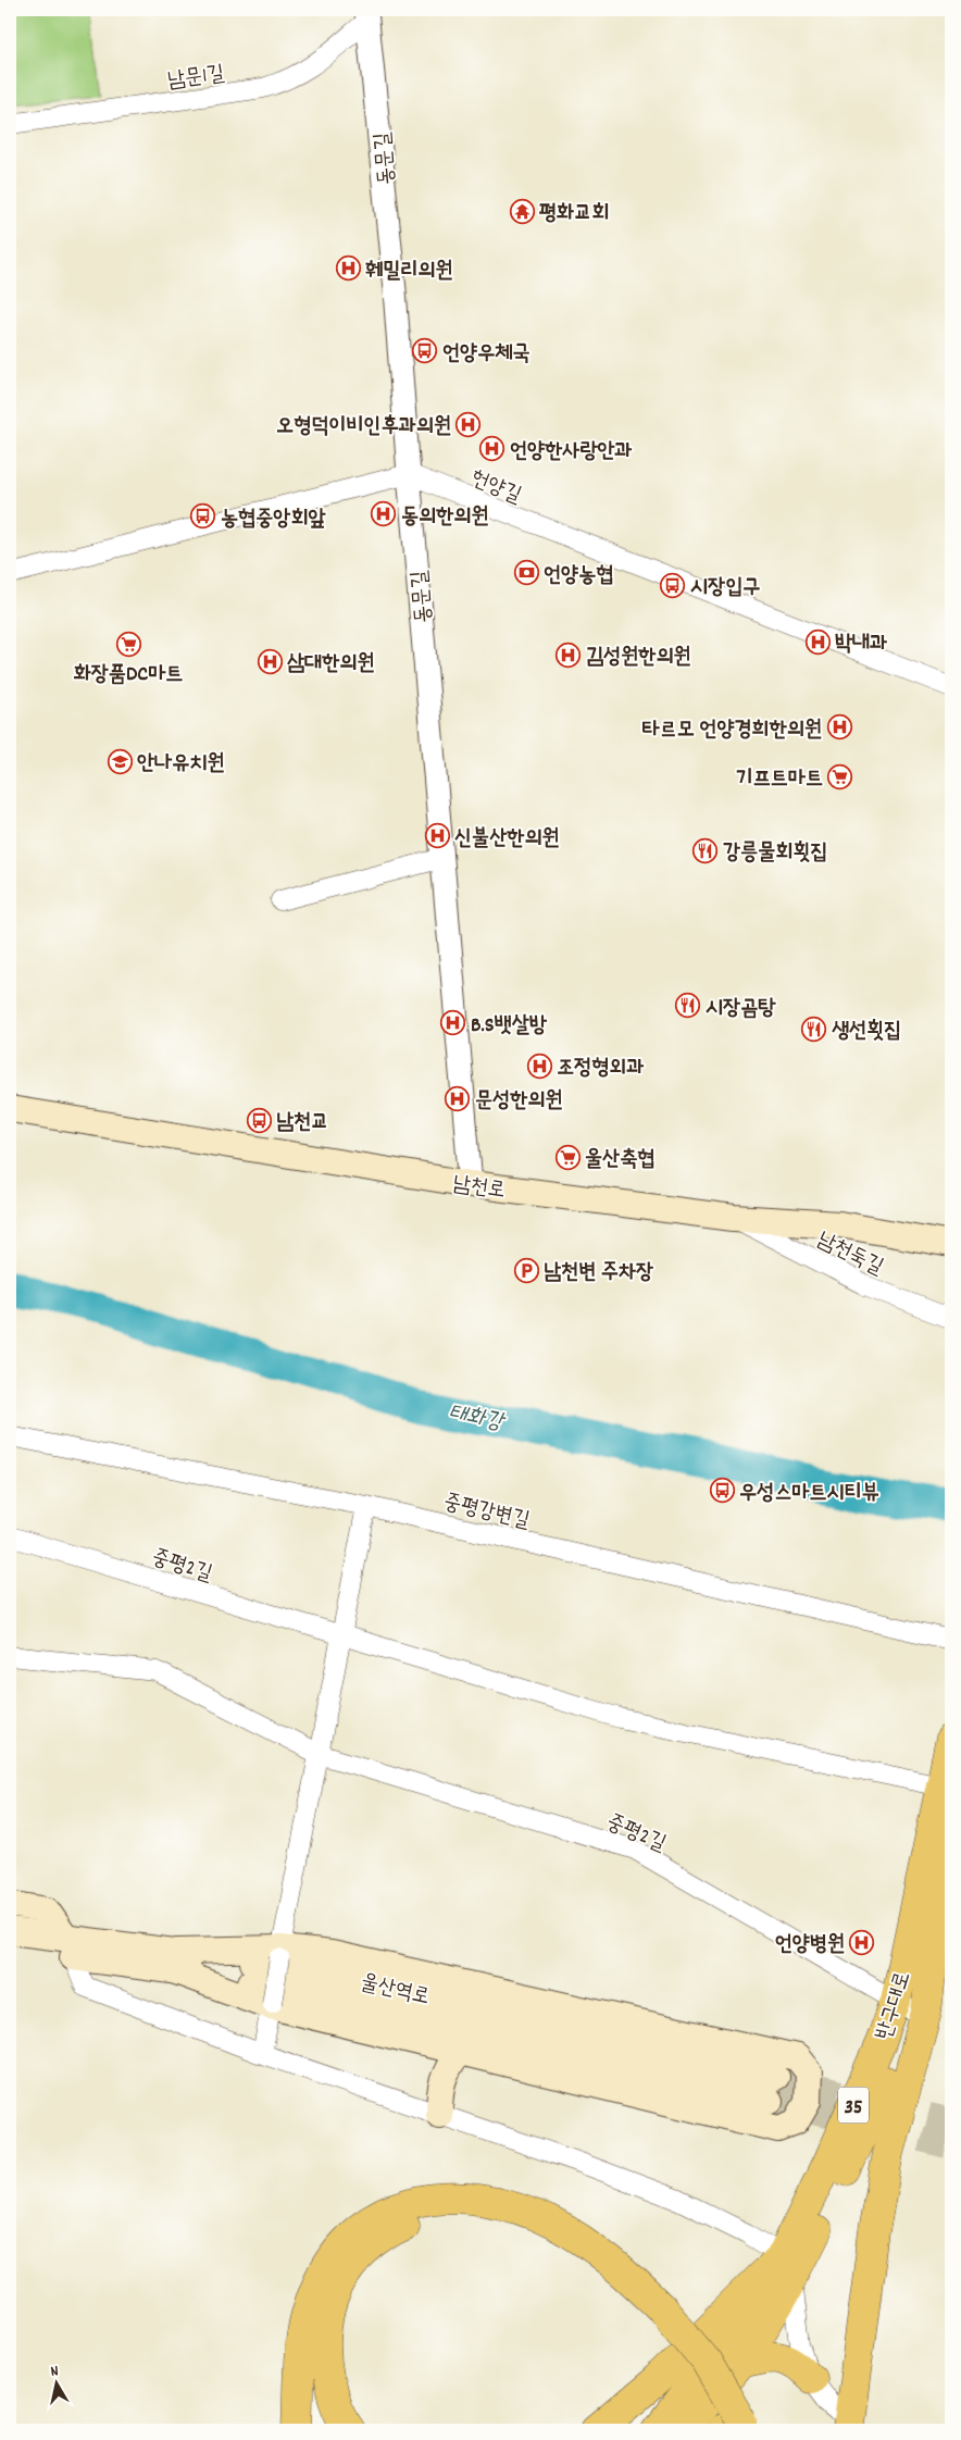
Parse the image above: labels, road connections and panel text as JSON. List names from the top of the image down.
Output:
{
  "streets": {
    "main road": [
      "남천로",
      "울산역로",
      "반구대로",
      "35"
    ],
    "street": [
      "남문1길",
      "동문길",
      "헌양길",
      "남천둑길",
      "중평강변길",
      "중평2길"
    ]
  },
  "crossings": [
    ["남문1길", "동문길"],
    ["동문길", "헌양길"],
    ["동문길", "남천로"],
    ["남천로", "남천둑길"],
    ["중평2길", "반구대로"]
  ],
  "water": ["태화강"],
  "places": {
    "temple": ["평화교회"],
    "hospital": [
      "훼밀리의원",
      "오형덕이비인후과의원",
      "언양한사랑안과",
      "동의한의원",
      "박내과",
      "김성원한의원",
      "삼대한의원",
      "타르모 언양경희한의원",
      "신불산한의원",
      "B.S뱃살방",
      "조정형외과",
      "문성한의원",
      "언양병원"
    ],
    "bus stop": [
      "언양우체국",
      "농협중앙회앞",
      "시장입구",
      "남천교",
      "우성스마트시티뷰"
    ],
    "bank": ["언양농협"],
    "supermarket": ["화장품DC마트", "기프트마트", "울산축협"],
    "school or university": ["안나유치원"],
    "restaurant": ["강릉물회횟집", "시장곰탕", "생선횟집"],
    "parking": ["남천변 주차장"]
  },
  "north": "top"
}
